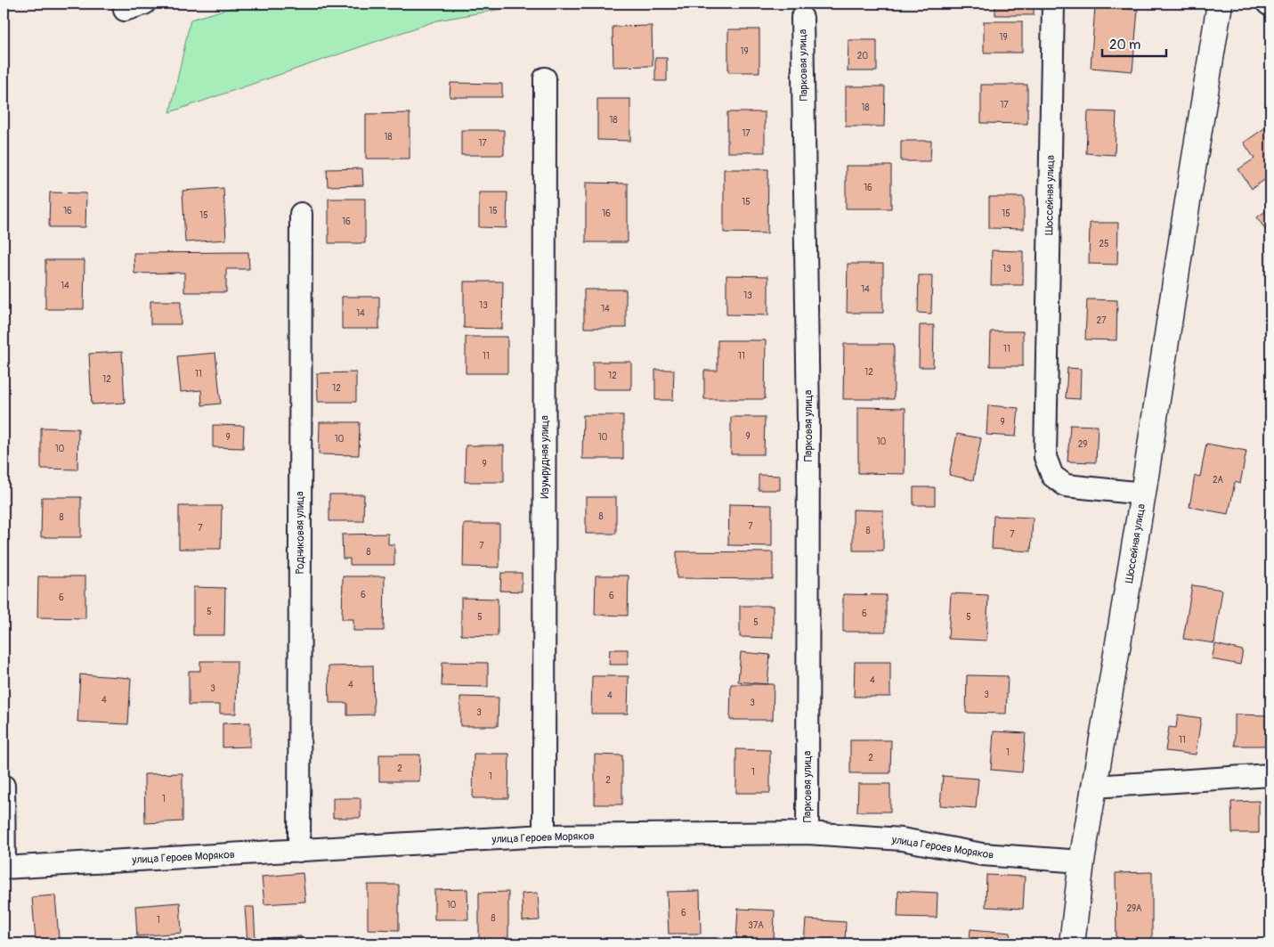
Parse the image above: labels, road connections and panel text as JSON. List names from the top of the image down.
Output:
{
  "streets": {
    "main road": ["Шоссейная улица"],
    "street": [
      "Парковая улица",
      "Изумрудная улица",
      "Родниковая улица",
      "улица Героев Моряков"
    ]
  },
  "crossings": [
    ["Парковая улица", "улица Героев Моряков"],
    ["Шоссейная улица", "улица Героев Моряков"],
    ["Изумрудная улица", "улица Героев Моряков"],
    ["Родниковая улица", "улица Героев Моряков"]
  ],
  "house_numbers": [
    "19",
    "19",
    "20",
    "17",
    "18",
    "18",
    "17",
    "18",
    "17",
    "16",
    "15",
    "16",
    "15",
    "16",
    "15",
    "15",
    "16",
    "25",
    "13",
    "14",
    "14",
    "13",
    "13",
    "14",
    "14",
    "27",
    "11",
    "11",
    "11",
    "12",
    "11",
    "12",
    "12",
    "12",
    "9",
    "9",
    "9",
    "10",
    "10",
    "10",
    "29",
    "10",
    "9",
    "2А",
    "8",
    "8",
    "7",
    "7",
    "8",
    "7",
    "7",
    "8",
    "6",
    "6",
    "6",
    "5",
    "6",
    "5",
    "5",
    "5",
    "4",
    "4",
    "3",
    "3",
    "4",
    "4",
    "3",
    "3",
    "11",
    "1",
    "2",
    "2",
    "1",
    "1",
    "2",
    "1",
    "10",
    "29А",
    "6",
    "8",
    "1",
    "37А"
  ],
  "scale_bar": "20 m"
}
